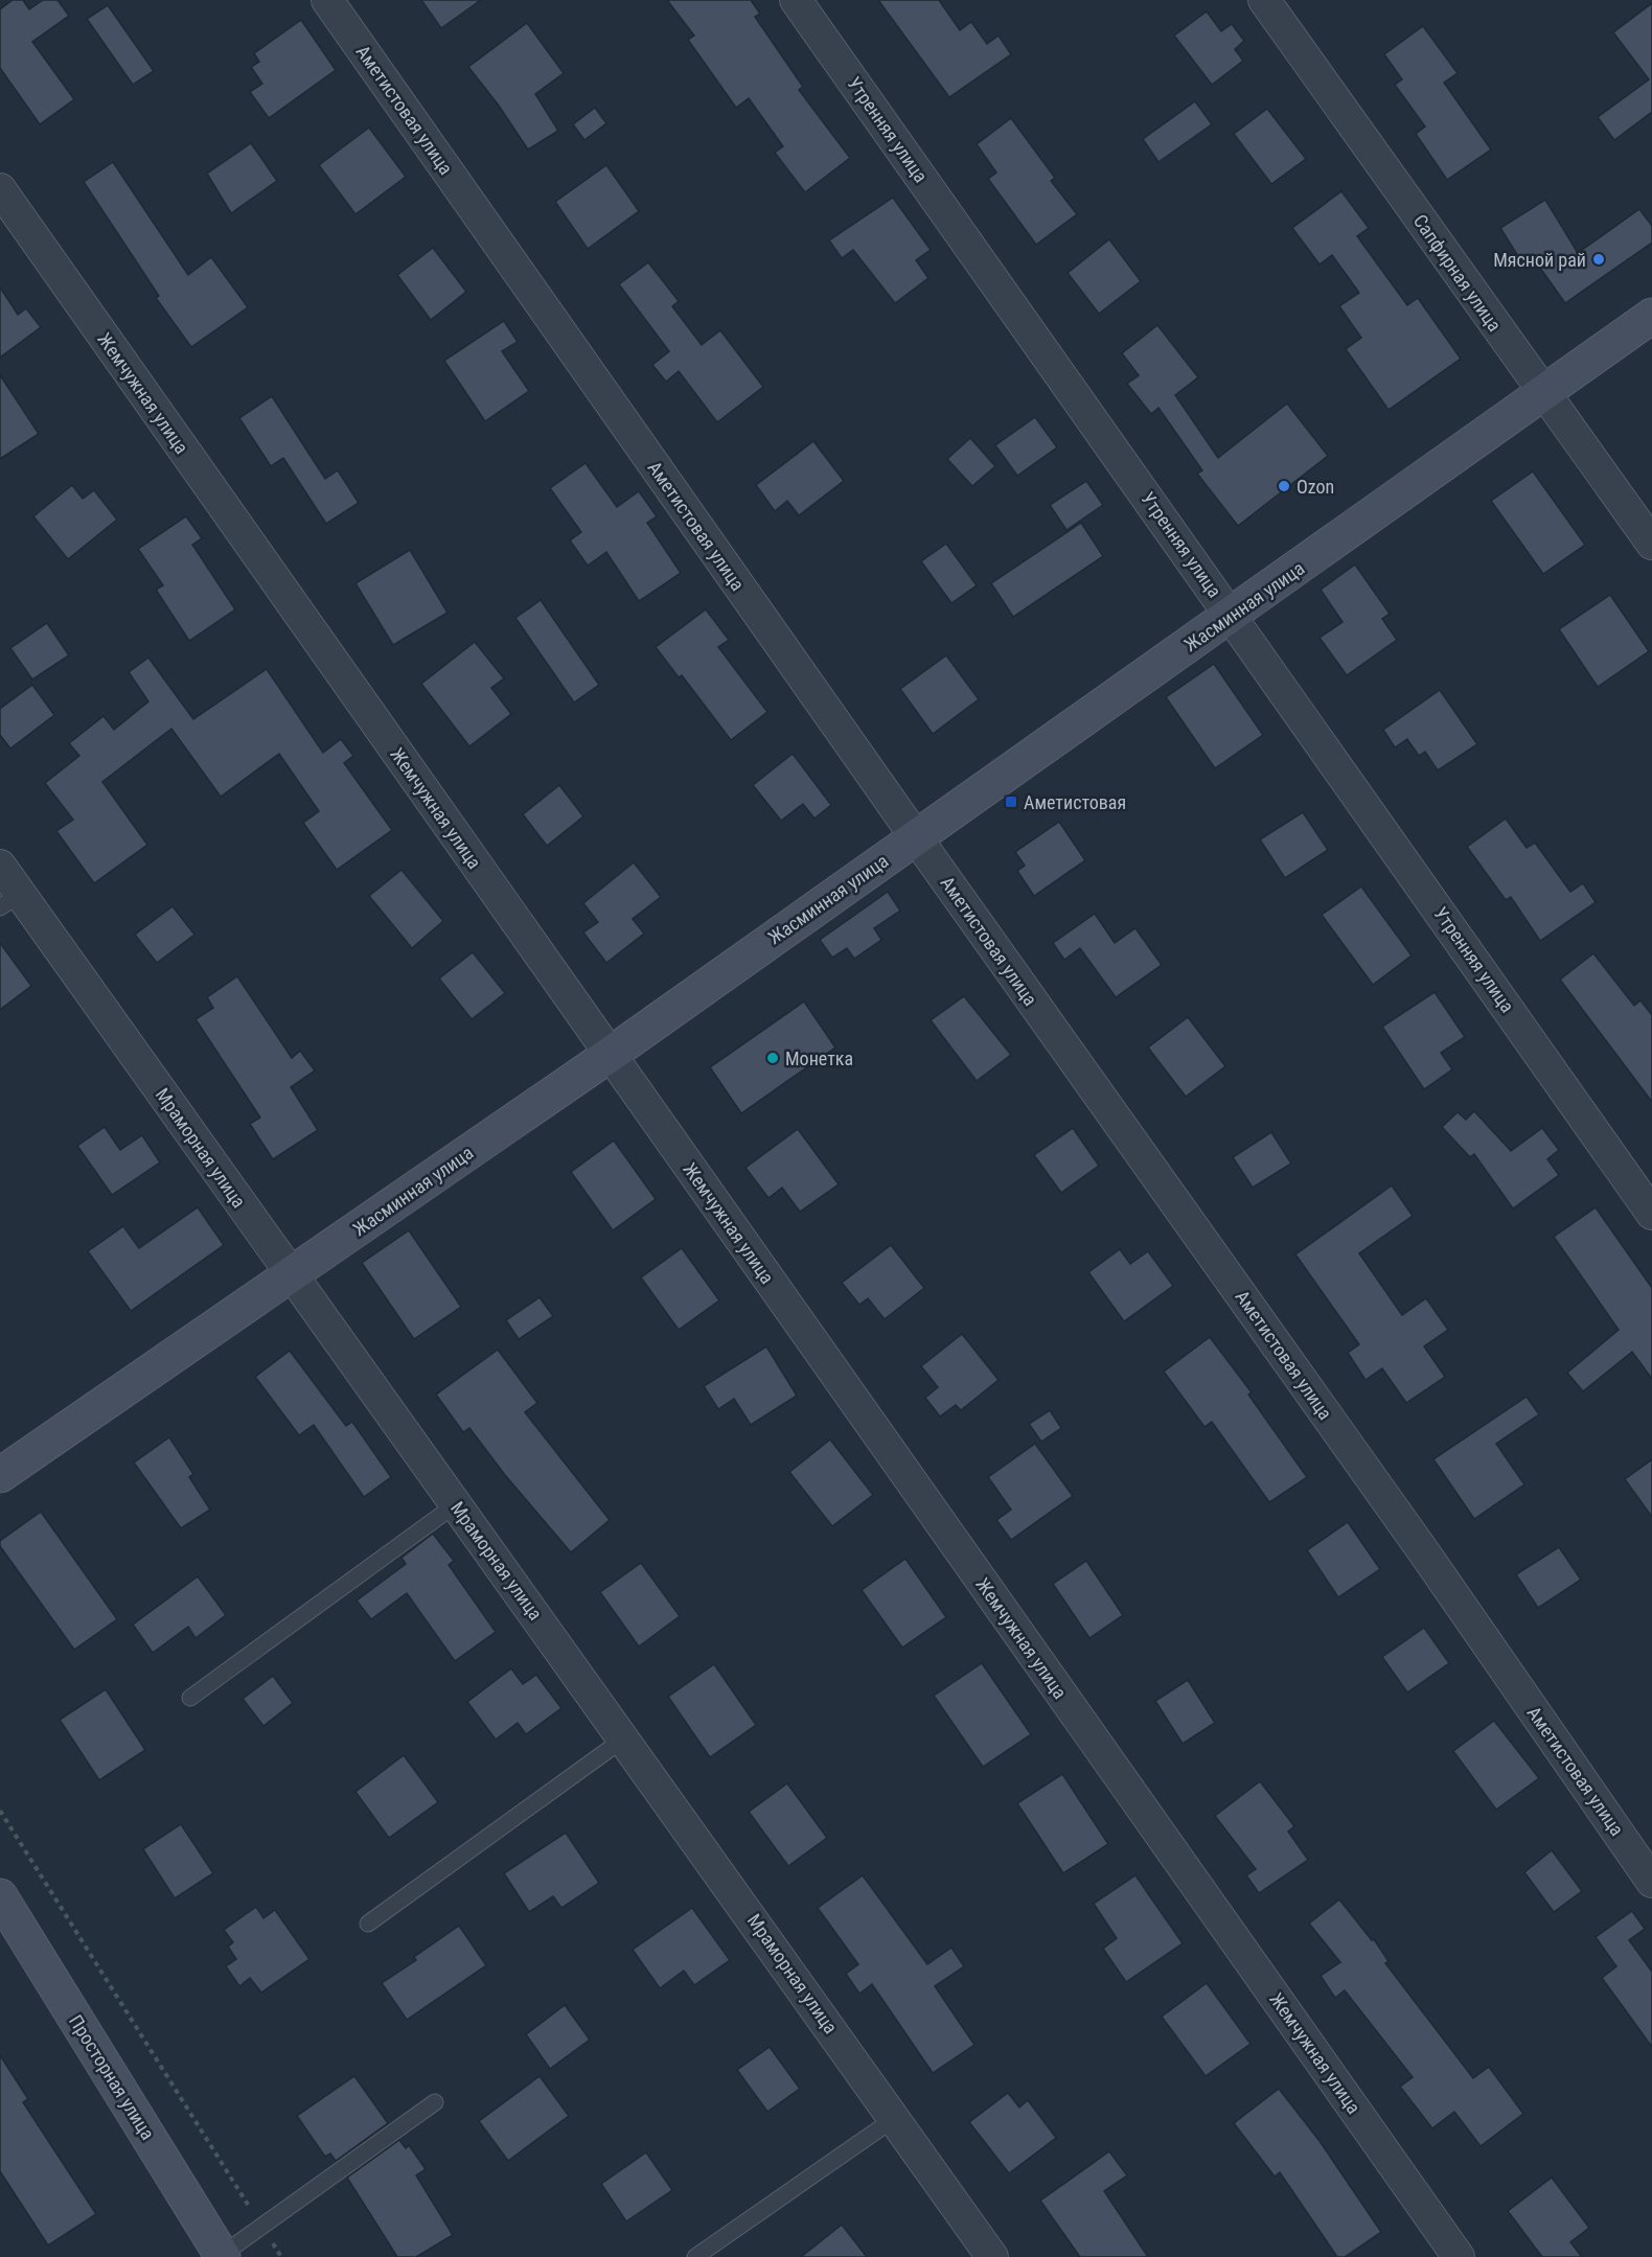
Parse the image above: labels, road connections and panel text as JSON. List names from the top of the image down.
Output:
{
  "streets": {
    "street": [
      "Аметистовая улица",
      "Утренняя улица",
      "Сапфирная улица",
      "Жемчужная улица",
      "Жасминная улица",
      "Мраморная улица",
      "Просторная улица"
    ]
  },
  "crossings": [
    ["Аметистовая улица", "Жасминная улица"],
    ["Утренняя улица", "Жасминная улица"],
    ["Сапфирная улица", "Жасминная улица"],
    ["Жемчужная улица", "Жасминная улица"],
    ["Жасминная улица", "Мраморная улица"]
  ],
  "places": {
    "other": ["Мясной рай", "Ozon", "Монетка"],
    "transit": ["Аметистовая"]
  }
}
